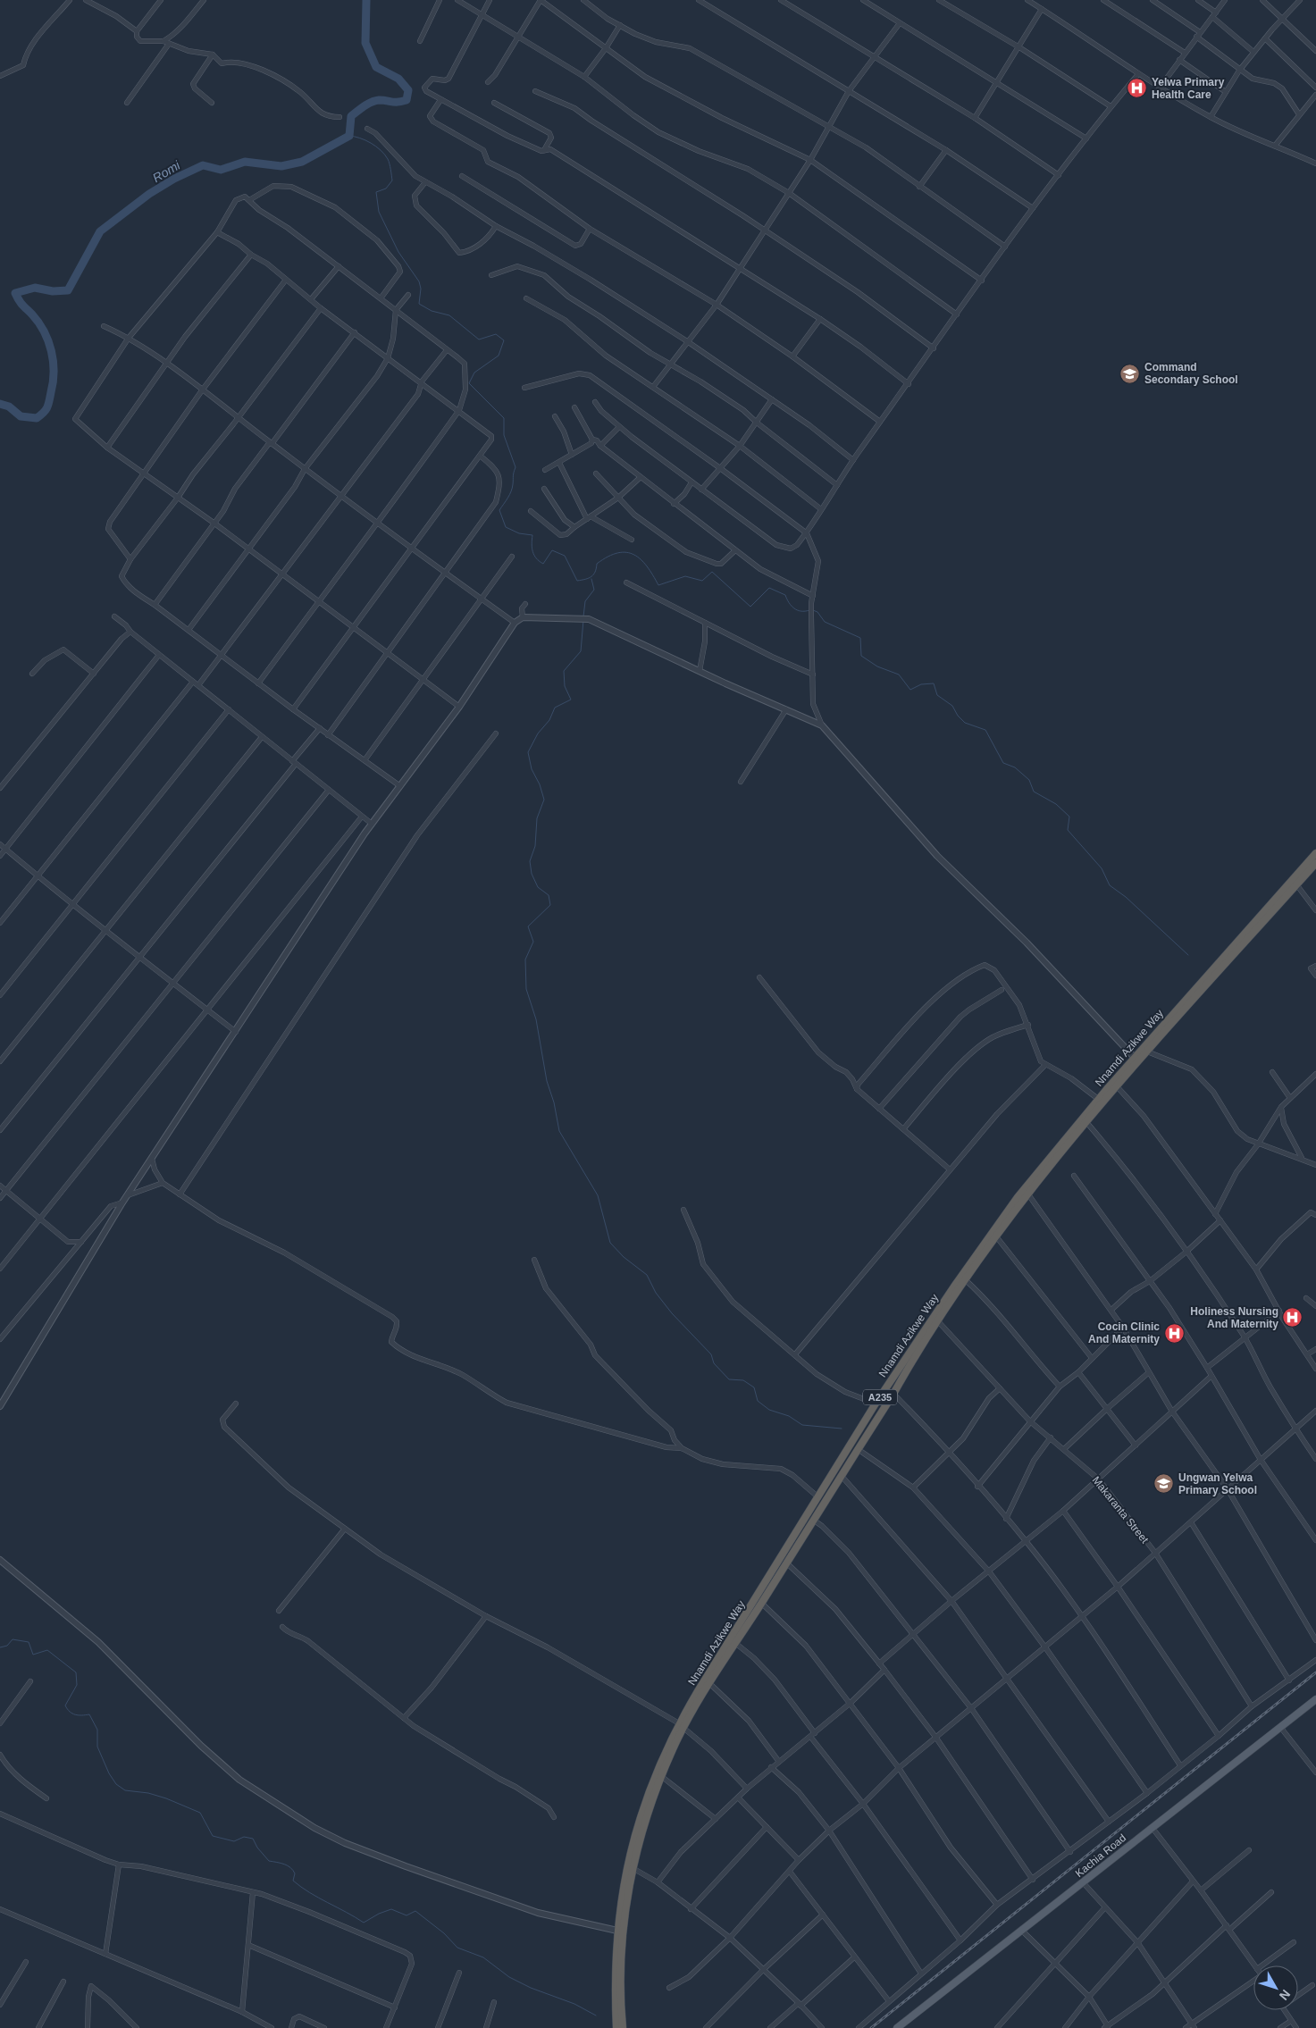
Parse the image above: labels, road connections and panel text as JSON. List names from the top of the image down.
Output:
{
  "streets": {
    "highway": ["Nnamdi Azikwe Way", "A235"],
    "main road": ["Kachia Road"],
    "street": ["Makaranta Street"]
  },
  "crossings": [
    ["Nnamdi Azikwe Way", "Makaranta Street"]
  ],
  "water": ["Romi"],
  "places": {
    "hospital": ["Yelwa Primary Health Care", "Holiness Nursing And Maternity", "Cocin Clinic And Maternity"],
    "school or university": ["Command Secondary School", "Ungwan Yelwa Primary School"]
  },
  "north": "bottom right"
}
